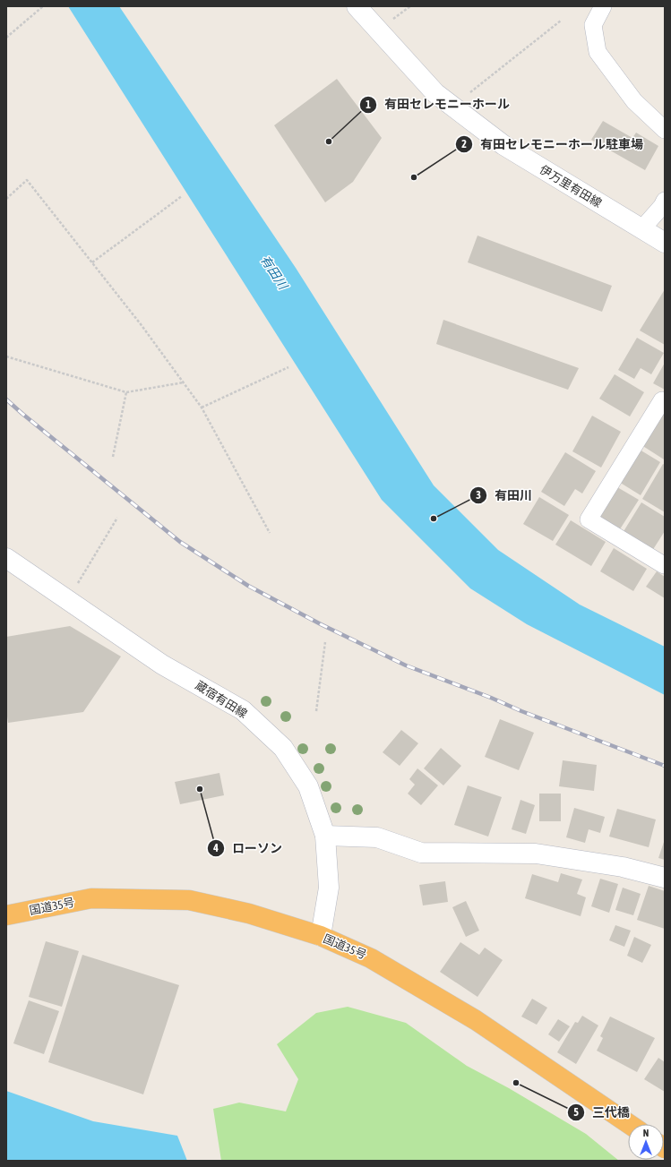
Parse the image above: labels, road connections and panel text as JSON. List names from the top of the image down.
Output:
{
  "streets": {
    "highway": ["国道35号"],
    "main road": ["伊万里有田線", "蔵宿有田線"]
  },
  "crossings": [
    ["蔵宿有田線", "国道35号"]
  ],
  "water": ["有田川"],
  "places": [
    "有田セレモニーホール",
    "有田セレモニーホール駐車場",
    "有田川",
    "ローソン",
    "三代橋"
  ],
  "north": "top"
}
